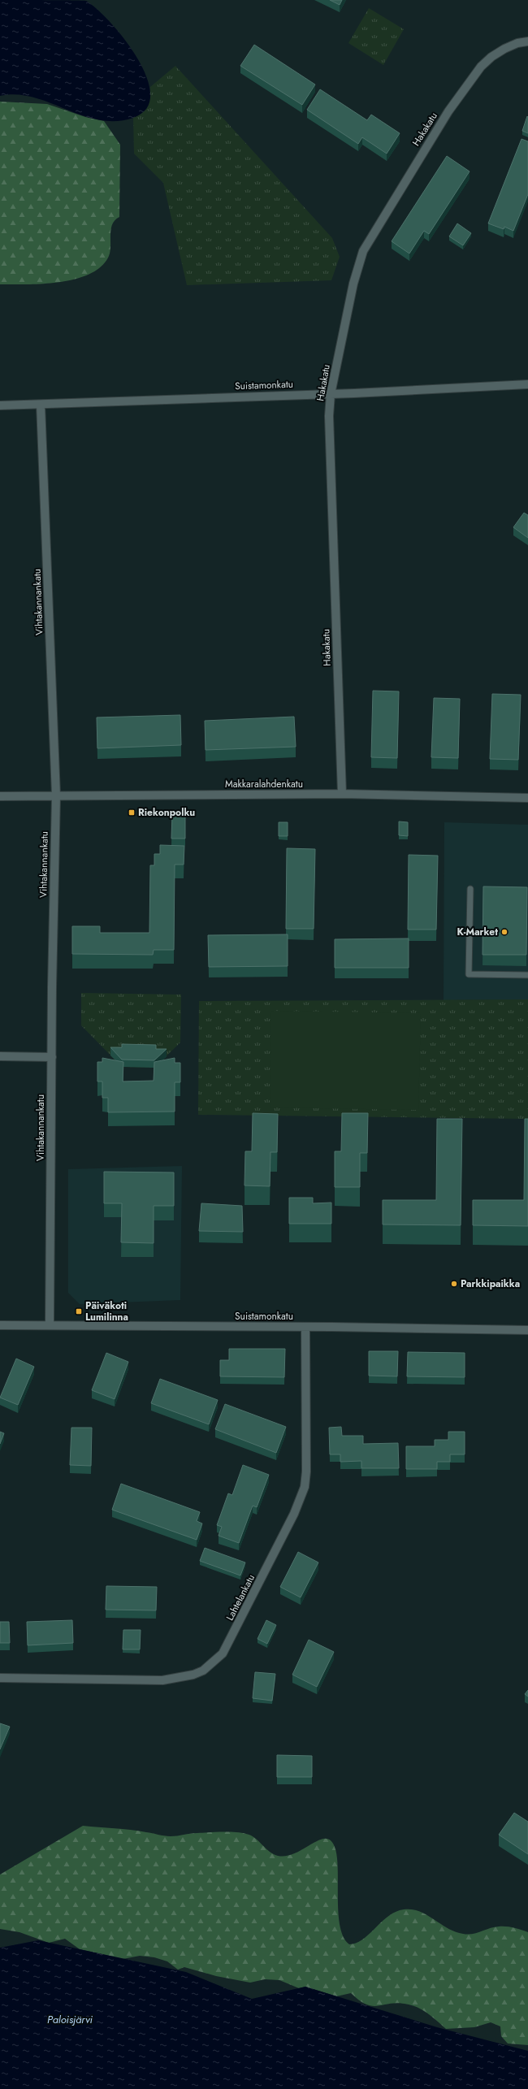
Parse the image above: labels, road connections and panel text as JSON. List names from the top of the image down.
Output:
{
  "streets": {
    "street": [
      "Hakakatu",
      "Suistamonkatu",
      "Vihtakannankatu",
      "Makkaralahdenkatu",
      "Lahtelankatu"
    ]
  },
  "crossings": [
    ["Hakakatu", "Suistamonkatu"],
    ["Hakakatu", "Makkaralahdenkatu"],
    ["Suistamonkatu", "Vihtakannankatu"],
    ["Suistamonkatu", "Lahtelankatu"],
    ["Vihtakannankatu", "Makkaralahdenkatu"]
  ],
  "water": ["Paloisjärvi"],
  "places": {
    "transit": ["Riekonpolku", "Päiväkoti Lumilinna"],
    "other": ["K-Market", "Parkkipaikka"]
  }
}
